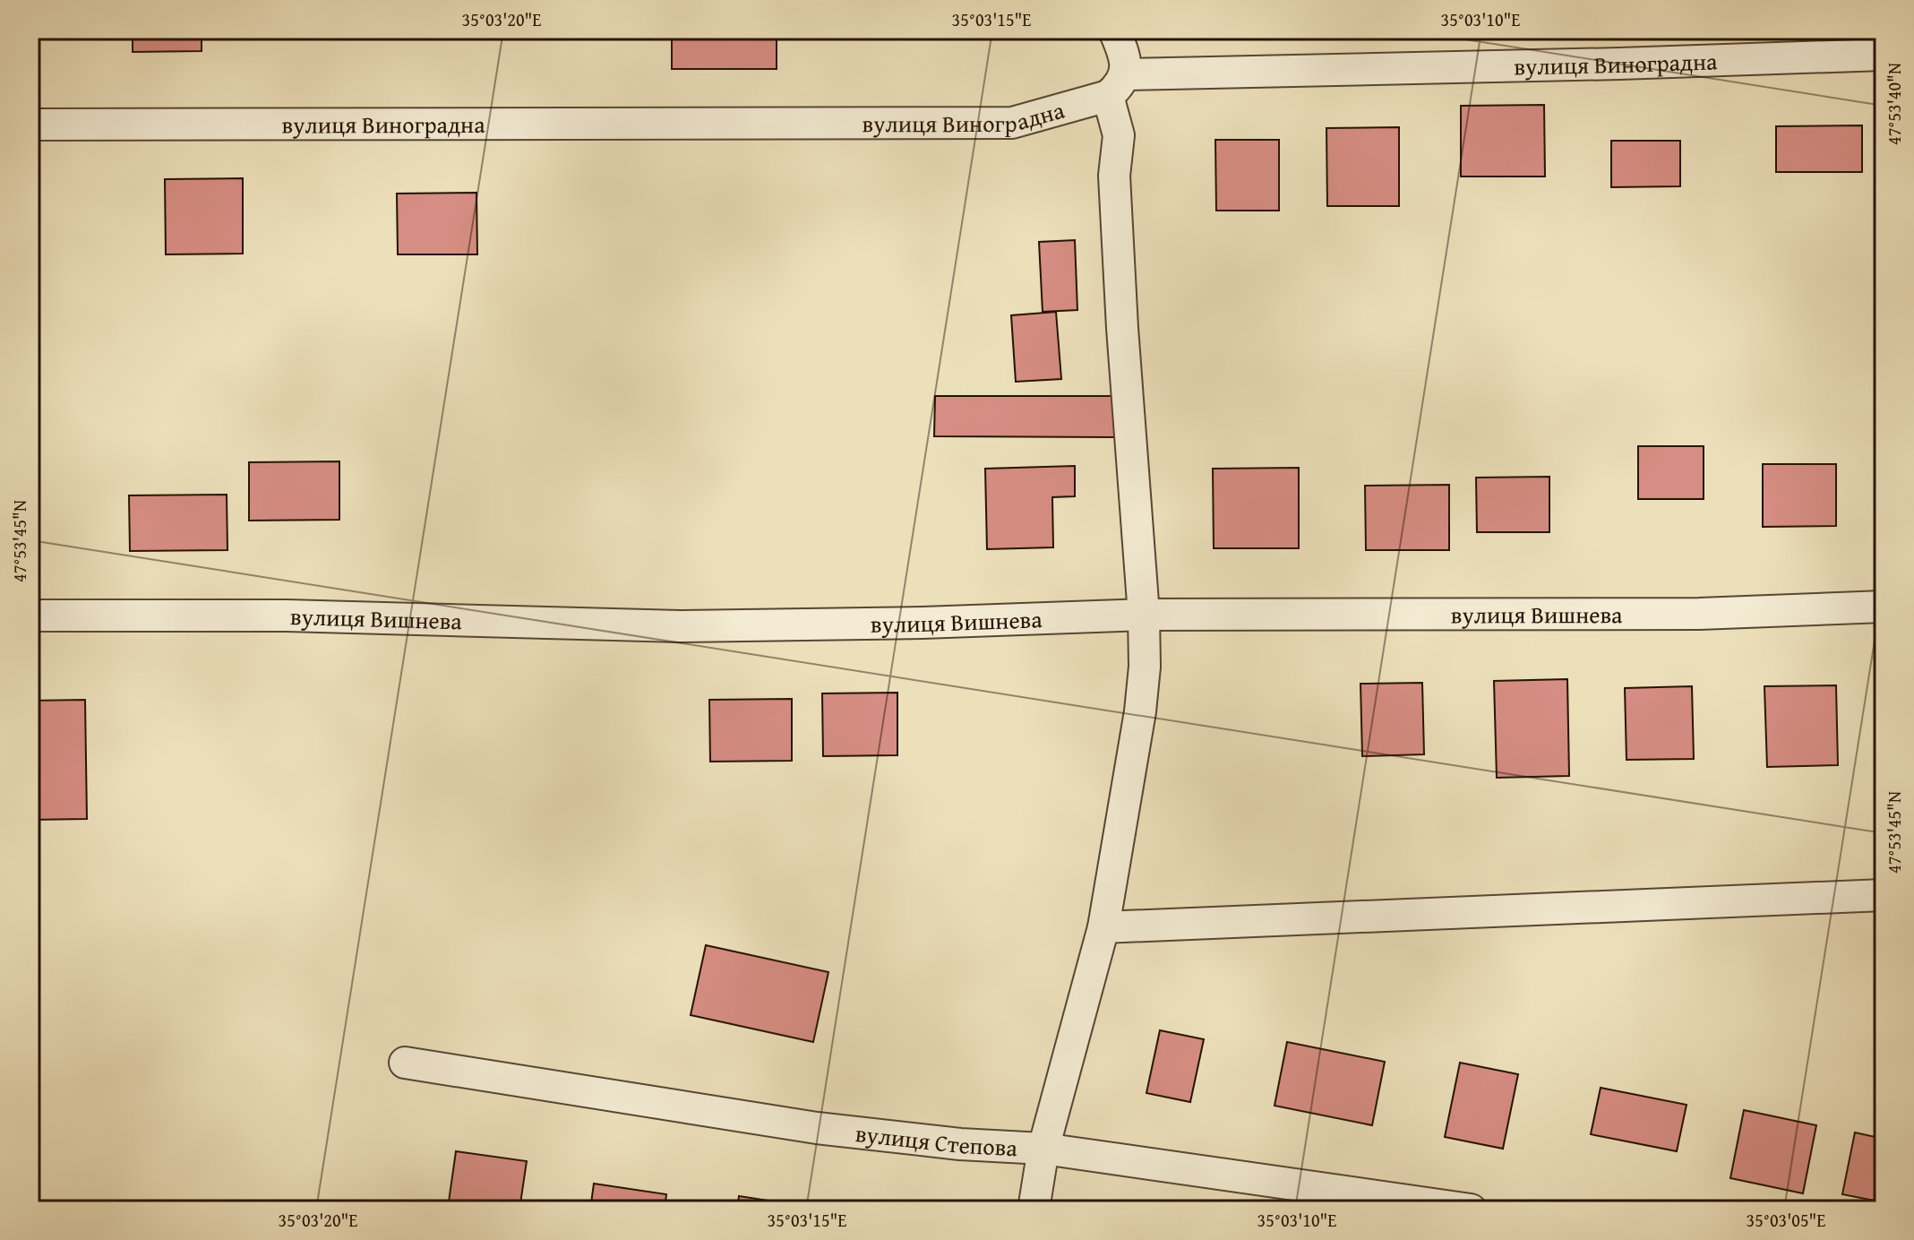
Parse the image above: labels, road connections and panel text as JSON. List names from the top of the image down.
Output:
{
  "streets": {
    "street": ["вулиця Виноградна", "вулиця Вишнева", "вулиця Степова"]
  },
  "coordinates": [
    "35°03'20\"E",
    "35°03'15\"E",
    "35°03'10\"E",
    "47°53'40\"N",
    "47°53'45\"N",
    "35°03'05\"E"
  ]
}
